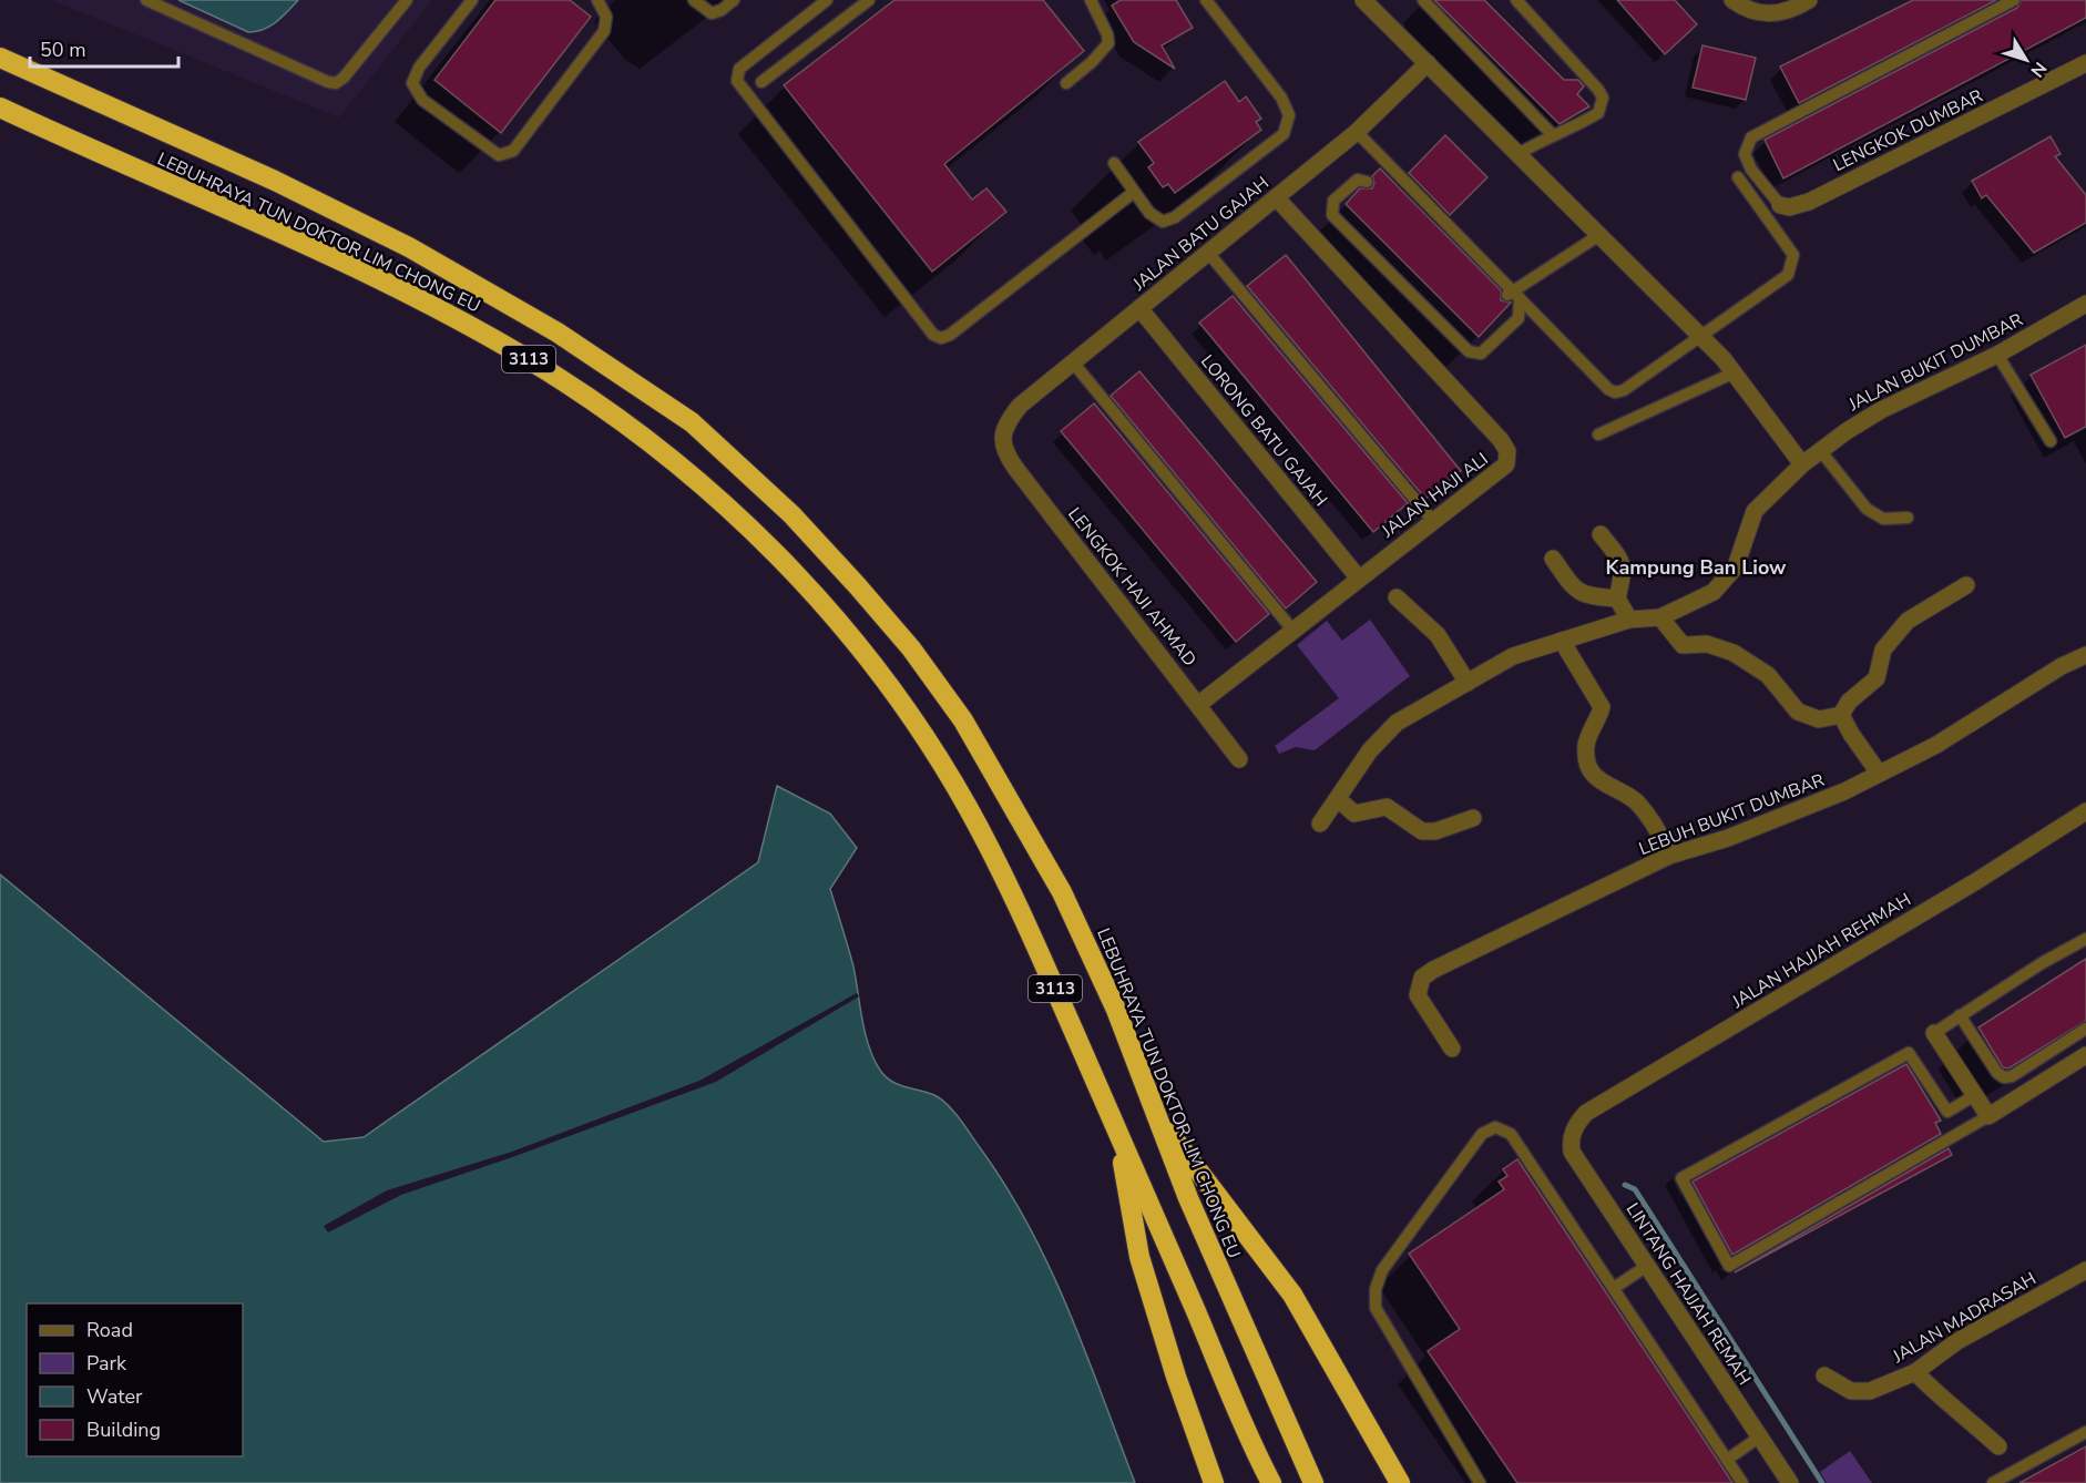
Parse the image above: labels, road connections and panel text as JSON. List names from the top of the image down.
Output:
{
  "streets": {
    "highway": ["LEBUHRAYA TUN DOKTOR LIM CHONG EU", "3113"],
    "street": [
      "LENGKOK DUMBAR",
      "JALAN BATU GAJAH",
      "JALAN BUKIT DUMBAR",
      "LORONG BATU GAJAH",
      "JALAN HAJI ALI",
      "LENGKOK HAJI AHMAD",
      "LEBUH BUKIT DUMBAR",
      "JALAN HAJJAH REHMAH",
      "LINTANG HAJJAH REMAH",
      "JALAN MADRASAH"
    ]
  },
  "crossings": [
    ["JALAN BATU GAJAH", "LORONG BATU GAJAH"],
    ["JALAN BATU GAJAH", "JALAN HAJI ALI"],
    ["JALAN BATU GAJAH", "LENGKOK HAJI AHMAD"],
    ["LORONG BATU GAJAH", "JALAN HAJI ALI"],
    ["JALAN HAJI ALI", "LENGKOK HAJI AHMAD"],
    ["JALAN HAJJAH REHMAH", "LINTANG HAJJAH REMAH"]
  ],
  "districts": ["Kampung Ban Liow"],
  "legend": [
    "Road",
    "Park",
    "Water",
    "Building"
  ],
  "scale_bar": "50 m",
  "north": "bottom right"
}
